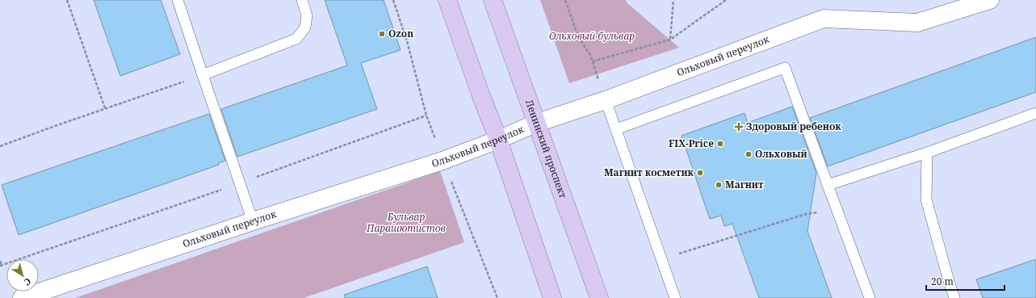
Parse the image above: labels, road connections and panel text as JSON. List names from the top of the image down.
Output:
{
  "streets": {
    "main road": ["Ленинский проспект"],
    "street": ["Ольховый переулок"]
  },
  "crossings": [
    ["Ольховый переулок", "Ленинский проспект"]
  ],
  "parks": ["Ольховый бульвар", "Бульвар Парашютистов"],
  "places": {
    "other": [
      "Ozon",
      "FIX-Price",
      "Ольховый",
      "Магнит косметик",
      "Магнит"
    ],
    "health": ["Здоровый ребенок"]
  },
  "scale_bar": "20 m",
  "north": "bottom right"
}
